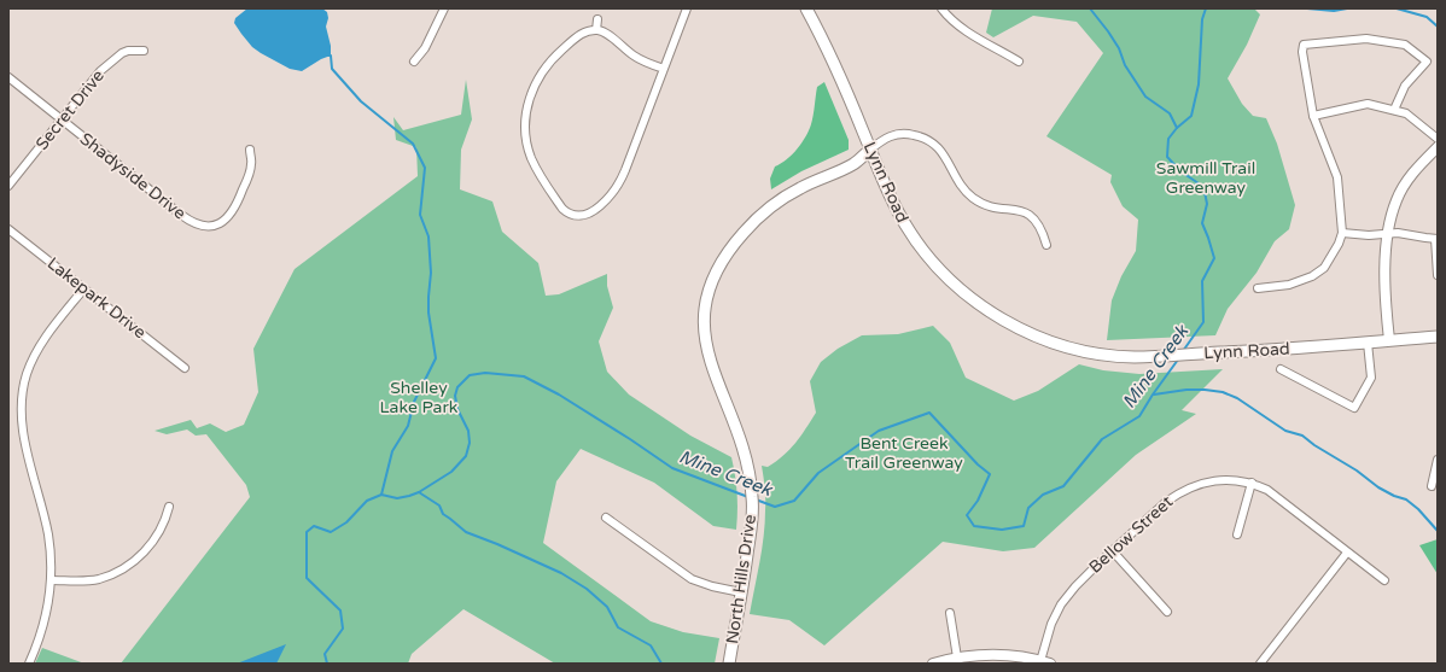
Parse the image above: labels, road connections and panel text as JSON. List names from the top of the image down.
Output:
{
  "streets": {
    "main road": ["Lynn Road", "North Hills Drive"],
    "street": [
      "Secret Drive",
      "Shadyside Drive",
      "Lakepark Drive",
      "Bellow Street"
    ]
  },
  "crossings": [
    ["Secret Drive", "Shadyside Drive"],
    ["Lynn Road", "North Hills Drive"]
  ],
  "water": ["Mine Creek"],
  "parks": ["Sawmill Trail Greenway", "Shelley Lake Park", "Bent Creek Trail Greenway"]
}
